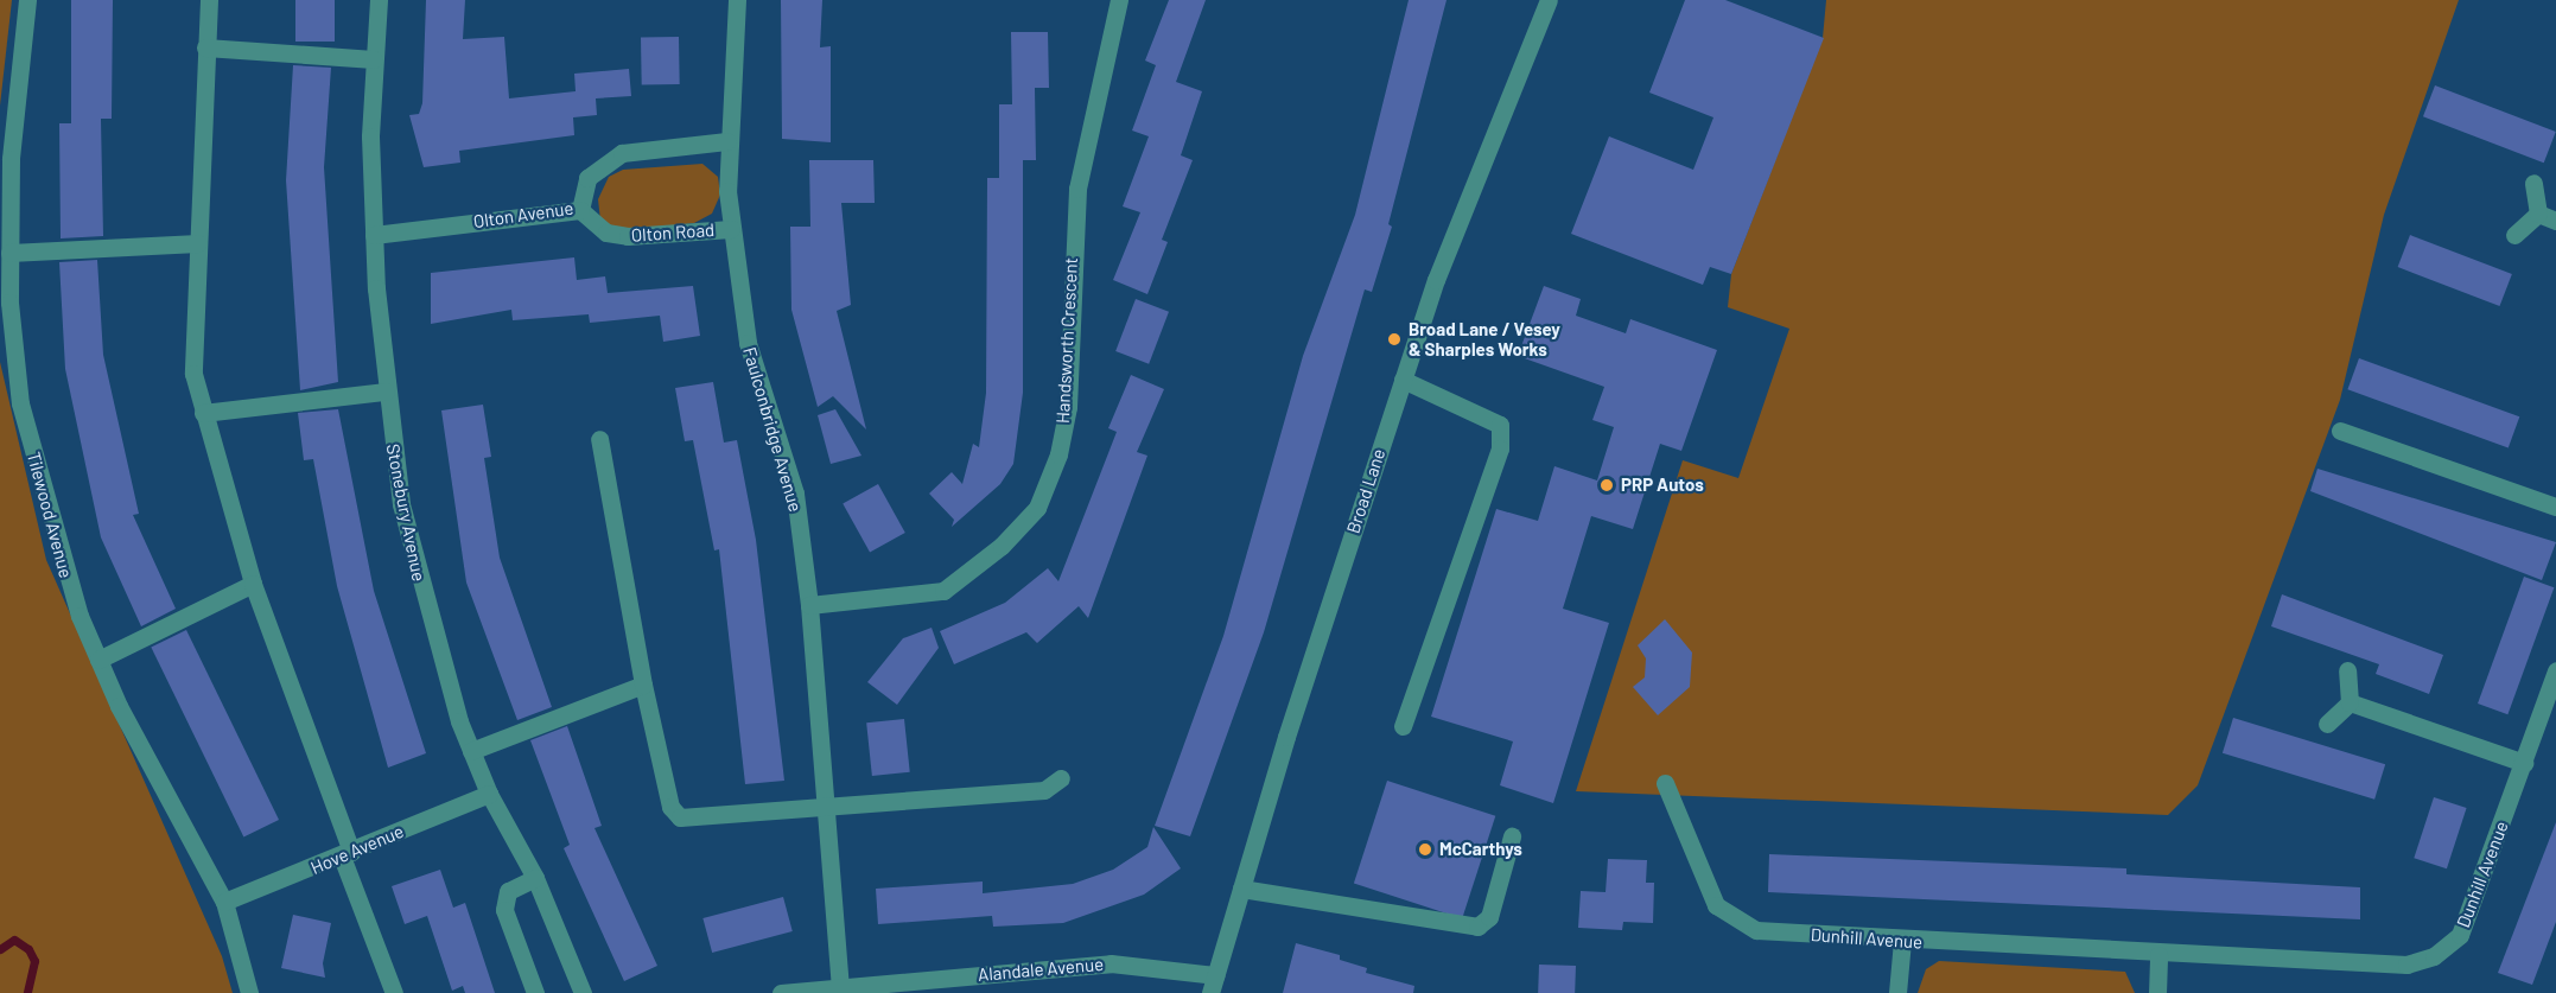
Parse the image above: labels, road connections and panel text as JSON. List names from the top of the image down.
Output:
{
  "streets": {
    "street": [
      "Olton Avenue",
      "Olton Road",
      "Handsworth Crescent",
      "Faulconbridge Avenue",
      "Broad Lane",
      "Stonebury Avenue",
      "Tilewood Avenue",
      "Hove Avenue",
      "Dunhill Avenue",
      "Alandale Avenue"
    ]
  },
  "crossings": [
    ["Olton Avenue", "Olton Road"],
    ["Olton Avenue", "Faulconbridge Avenue"],
    ["Olton Avenue", "Stonebury Avenue"],
    ["Olton Road", "Faulconbridge Avenue"],
    ["Handsworth Crescent", "Faulconbridge Avenue"],
    ["Faulconbridge Avenue", "Alandale Avenue"],
    ["Broad Lane", "Alandale Avenue"],
    ["Stonebury Avenue", "Hove Avenue"],
    ["Tilewood Avenue", "Hove Avenue"]
  ],
  "places": ["Broad Lane / Vesey & Sharples Works", "PRP Autos", "McCarthys"]
}
